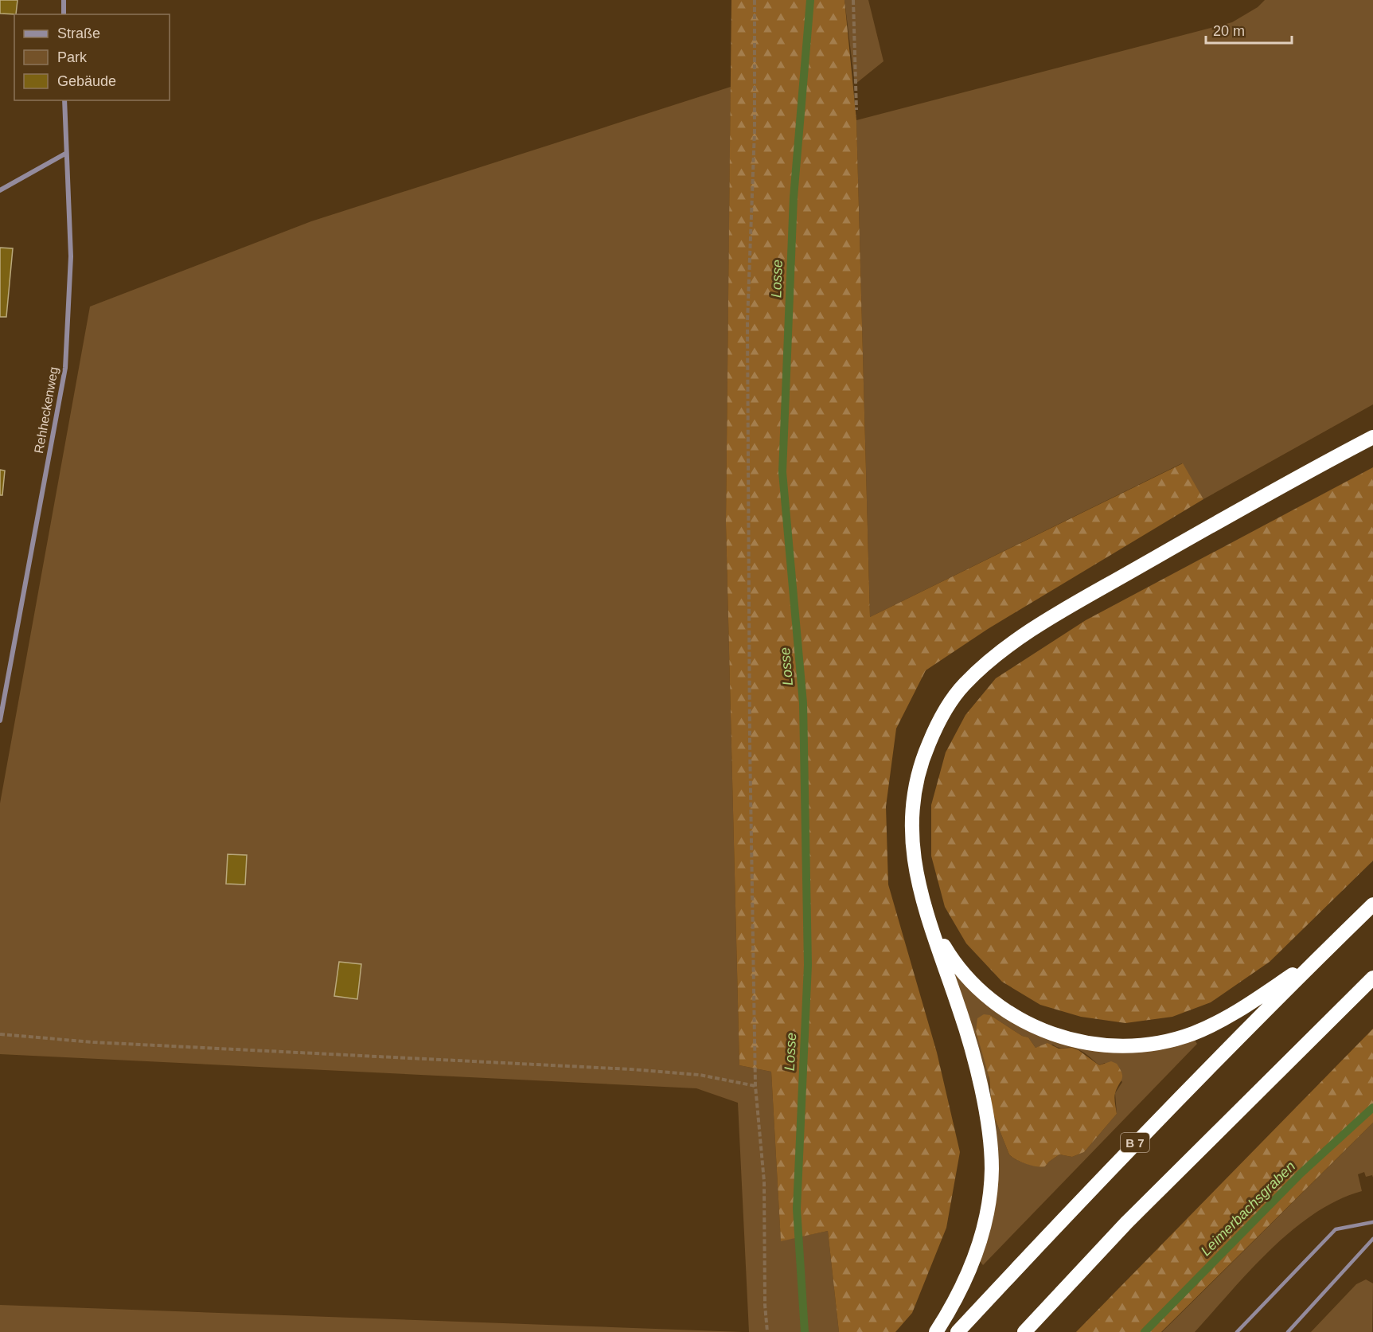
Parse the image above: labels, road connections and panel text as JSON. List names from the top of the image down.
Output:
{
  "streets": {
    "highway": ["B 7"],
    "street": ["Rehheckenweg"]
  },
  "water": ["Losse", "Leimerbachsgraben"],
  "legend": ["Straße", "Park", "Gebäude"],
  "scale_bar": "20 m"
}
